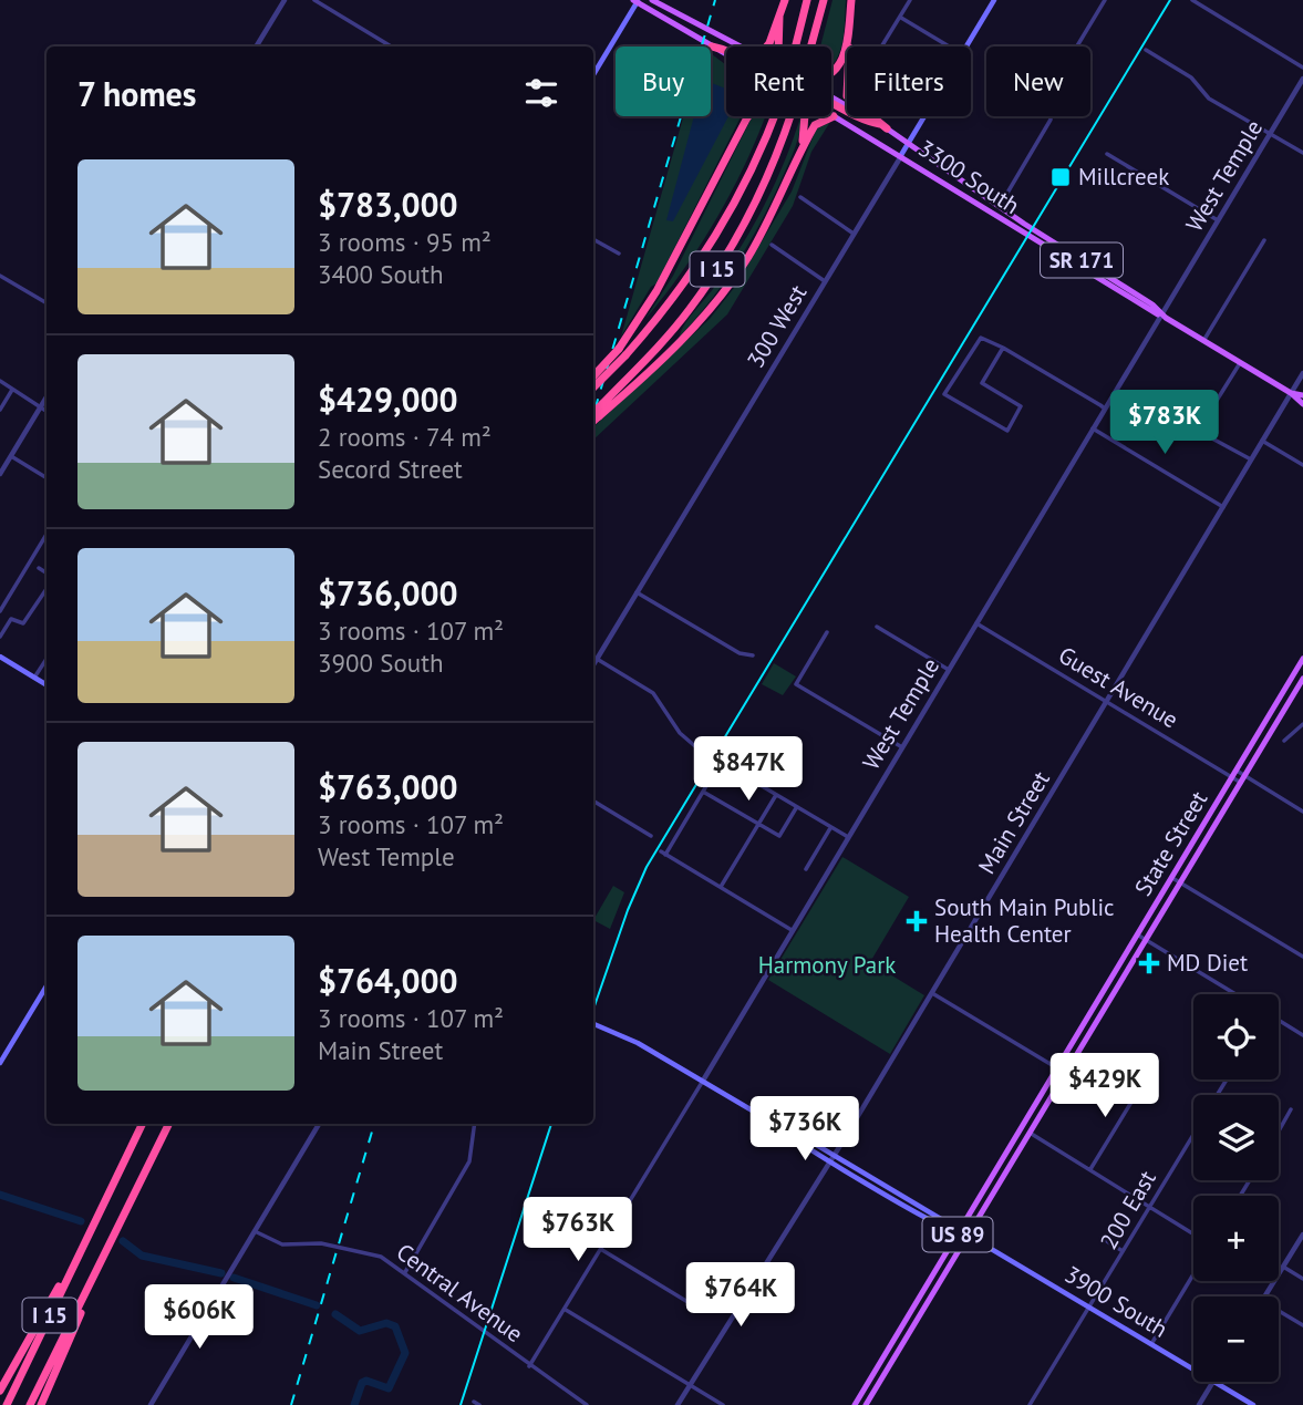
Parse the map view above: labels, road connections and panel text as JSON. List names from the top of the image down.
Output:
{
  "streets": {
    "highway": ["I 15"],
    "main road": [
      "3300 South",
      "SR 171",
      "300 West",
      "State Street",
      "US 89",
      "3900 South"
    ],
    "street": [
      "West Temple",
      "Guest Avenue",
      "Main Street",
      "200 East",
      "Central Avenue"
    ]
  },
  "crossings": [
    ["West Temple", "3300 South"],
    ["West Temple", "Guest Avenue"],
    ["West Temple", "Central Avenue"],
    ["West Temple", "3900 South"],
    ["3300 South", "300 West"],
    ["3300 South", "Main Street"],
    ["Guest Avenue", "Main Street"],
    ["Guest Avenue", "State Street"],
    ["Main Street", "3900 South"],
    ["State Street", "3900 South"],
    ["200 East", "3900 South"]
  ],
  "parks": ["Harmony Park"],
  "places": {
    "transit": ["Millcreek"],
    "health": ["South Main Public Health Center", "MD Diet"]
  },
  "page": {
    "chip": [
      "Buy",
      "Rent",
      "Filters",
      "New"
    ],
    "heading": "7 homes",
    "list": [
      {
        "name": "$783,000",
        "note": "3 rooms · 95 m² · 3400 South"
      },
      {
        "name": "$429,000",
        "note": "2 rooms · 74 m² · Secord Street"
      },
      {
        "name": "$736,000",
        "note": "3 rooms · 107 m² · 3900 South"
      },
      {
        "name": "$763,000",
        "note": "3 rooms · 107 m² · West Temple"
      },
      {
        "name": "$764,000",
        "note": "3 rooms · 107 m² · Main Street"
      }
    ],
    "price": [
      "$783K",
      "$847K",
      "$429K",
      "$736K",
      "$763K",
      "$764K",
      "$606K"
    ],
    "map_buttons": ["+", "−"]
  }
}
